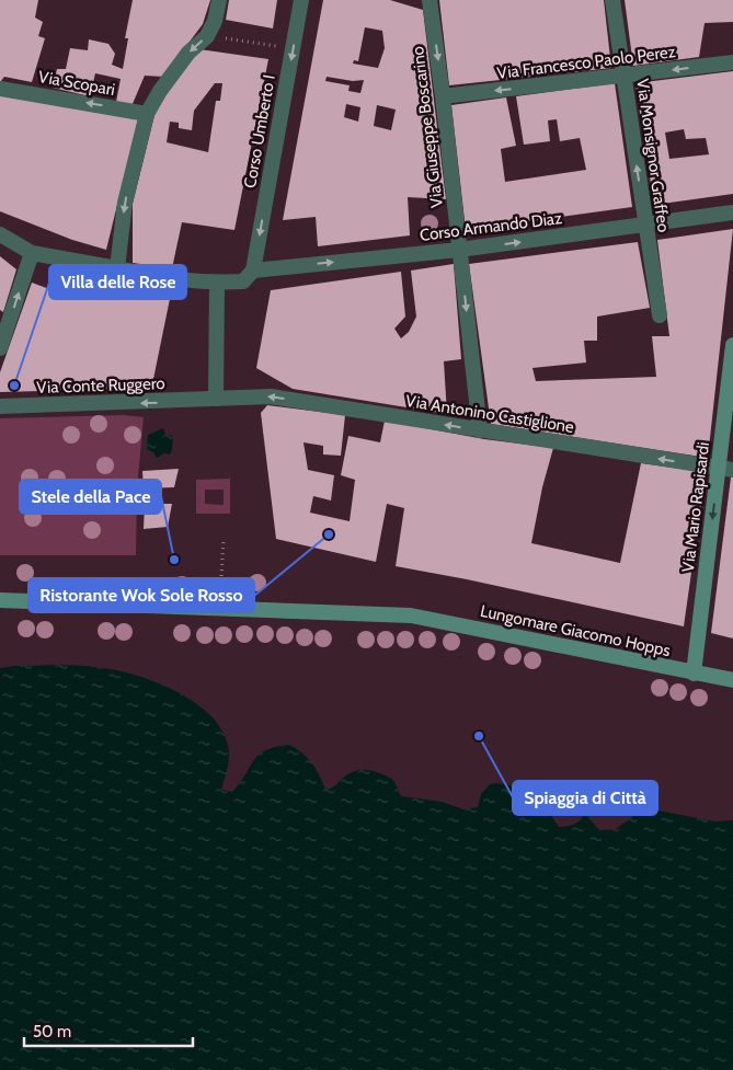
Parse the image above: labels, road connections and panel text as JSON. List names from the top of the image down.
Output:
{
  "streets": {
    "main road": ["Via Mario Rapisardi", "Lungomare Giacomo Hopps"],
    "street": [
      "Via Francesco Paolo Perez",
      "Via Scopari",
      "Via Giuseppe Boscarino",
      "Corso Umberto I",
      "Via Monsignor Graffeo",
      "Corso Armando Diaz",
      "Via Conte Ruggero",
      "Via Antonino Castiglione"
    ]
  },
  "crossings": [
    ["Via Francesco Paolo Perez", "Via Giuseppe Boscarino"],
    ["Via Francesco Paolo Perez", "Via Monsignor Graffeo"],
    ["Via Giuseppe Boscarino", "Corso Armando Diaz"],
    ["Via Giuseppe Boscarino", "Via Antonino Castiglione"],
    ["Corso Umberto I", "Corso Armando Diaz"],
    ["Via Monsignor Graffeo", "Corso Armando Diaz"],
    ["Via Conte Ruggero", "Via Antonino Castiglione"],
    ["Via Antonino Castiglione", "Via Mario Rapisardi"],
    ["Via Mario Rapisardi", "Lungomare Giacomo Hopps"]
  ],
  "one_way": [
    "Via Francesco Paolo Perez",
    "Via Scopari",
    "Via Giuseppe Boscarino",
    "Via Monsignor Graffeo",
    "Corso Armando Diaz",
    "Via Antonino Castiglione",
    "Via Mario Rapisardi"
  ],
  "places": [
    "Villa delle Rose",
    "Ristorante Wok Sole Rosso",
    "Stele della Pace",
    "Spiaggia di Città"
  ],
  "scale_bar": "50 m"
}
